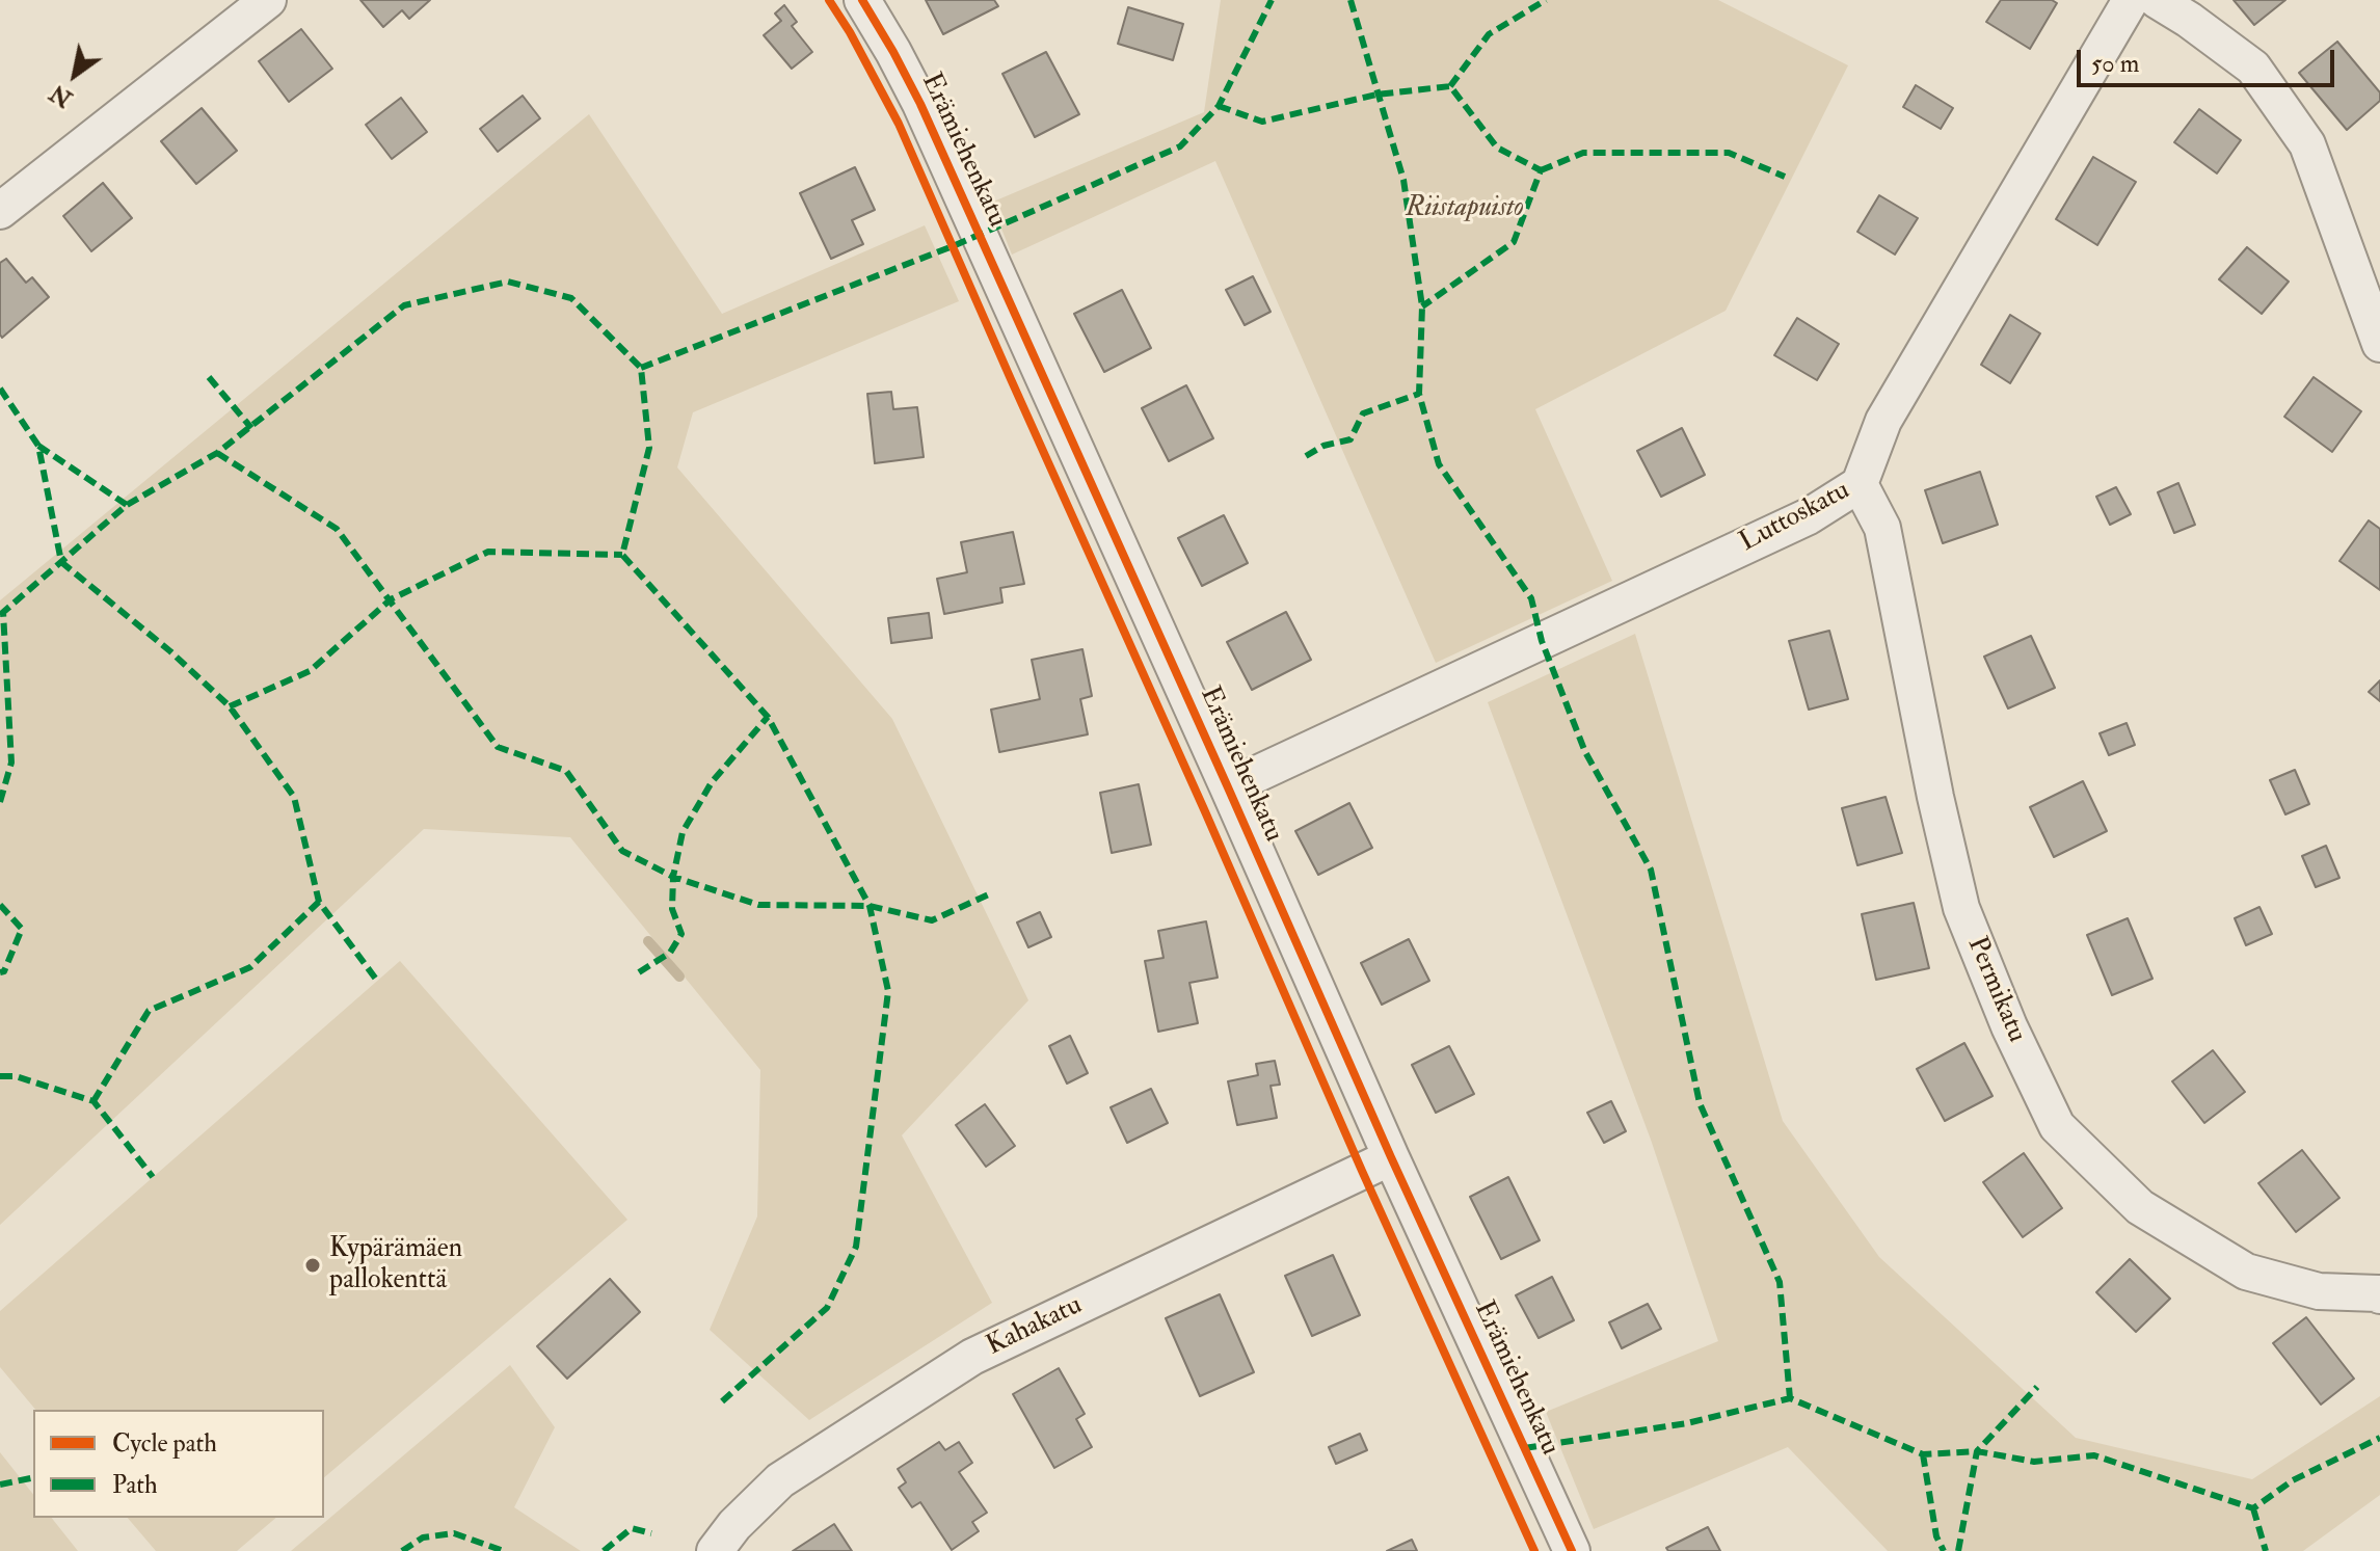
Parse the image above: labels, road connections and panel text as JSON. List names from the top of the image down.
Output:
{
  "streets": {
    "street": [
      "Erämiehenkatu",
      "Luttoskatu",
      "Permikatu",
      "Kahakatu"
    ]
  },
  "crossings": [
    ["Erämiehenkatu", "Luttoskatu"],
    ["Erämiehenkatu", "Kahakatu"],
    ["Luttoskatu", "Permikatu"]
  ],
  "parks": ["Riistapuisto"],
  "places": ["Kypärämäen pallokenttä"],
  "legend": ["Cycle path", "Path"],
  "scale_bar": "50 m",
  "north": "bottom left"
}
